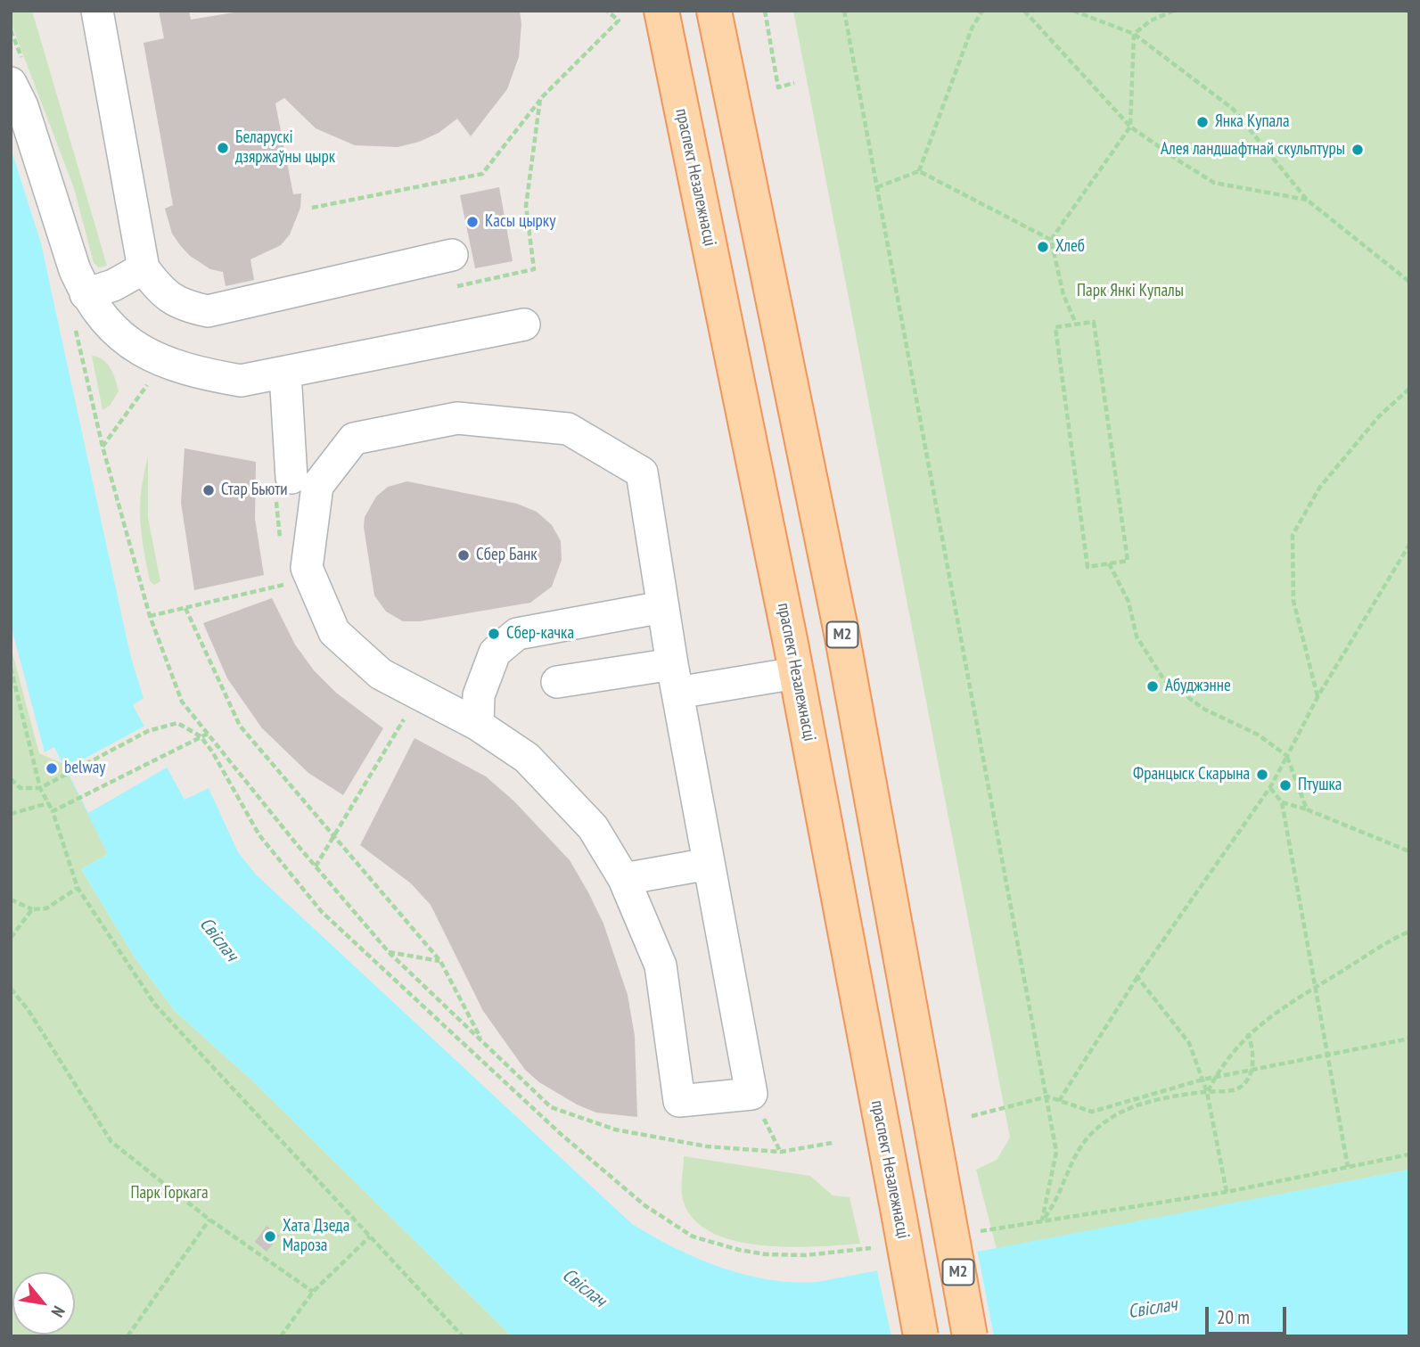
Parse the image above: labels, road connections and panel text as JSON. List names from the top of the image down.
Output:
{
  "streets": {
    "main road": ["праспект Незалежнасці", "М2"]
  },
  "water": ["Свіслач"],
  "parks": ["Парк Янкі Купалы", "Парк Горкага"],
  "places": [
    "Янка Купала",
    "Беларускі дзяржаўны цырк",
    "Алея ландшафтнай скульптуры",
    "Касы цырку",
    "Хлеб",
    "Стар Бьюти",
    "Сбер Банк",
    "Сбер-качка",
    "Абуджэнне",
    "belway",
    "Францыск Скарына",
    "Птушка",
    "Хата Дзеда Мароза"
  ],
  "scale_bar": "20 m",
  "north": "bottom right"
}
